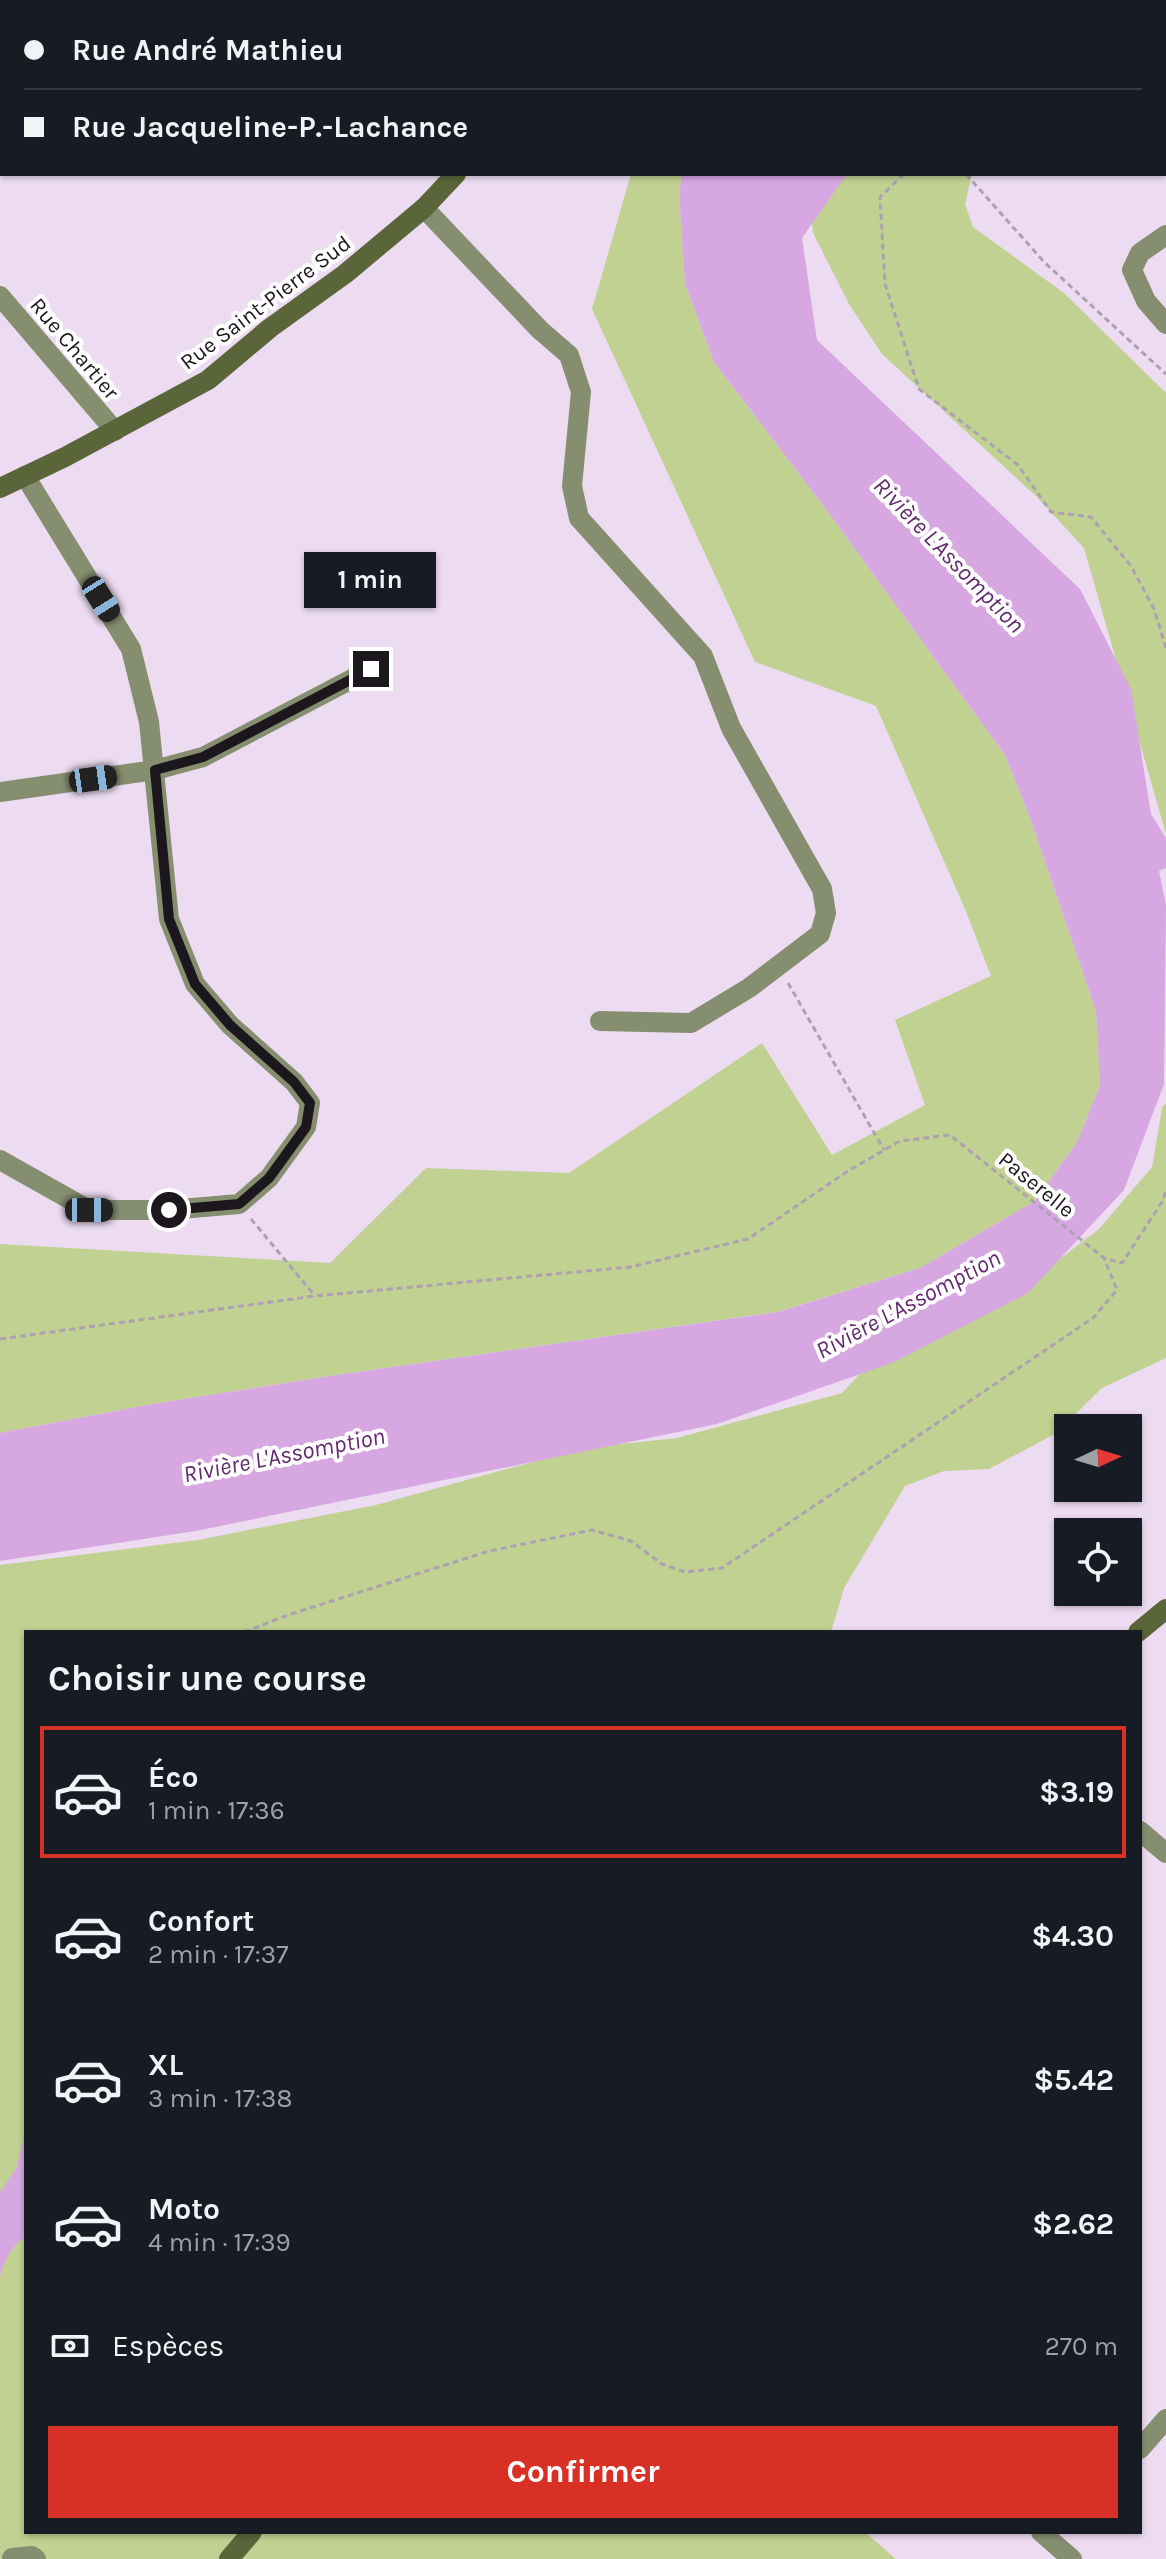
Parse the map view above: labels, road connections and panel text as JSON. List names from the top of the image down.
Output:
{
  "streets": {
    "street": ["Rue Saint-Pierre Sud", "Rue Chartier"],
    "path": ["Paserelle"]
  },
  "crossings": [
    ["Rue Saint-Pierre Sud", "Rue Chartier"]
  ],
  "water": ["Rivière L'Assomption"],
  "north": "right",
  "page": {
    "banner": ["Rue André Mathieu", "Rue Jacqueline-P.-Lachance"],
    "bubble": "1 min",
    "heading": "Choisir une course",
    "list": [
      {
        "name": "Éco",
        "note": "1 min · 17:36",
        "value": "$3.19"
      },
      {
        "name": "Confort",
        "note": "2 min · 17:37",
        "value": "$4.30"
      },
      {
        "name": "XL",
        "note": "3 min · 17:38",
        "value": "$5.42"
      },
      {
        "name": "Moto",
        "note": "4 min · 17:39",
        "value": "$2.62"
      }
    ],
    "pay": ["Espèces", "270 m"],
    "buttons": "Confirmer"
  }
}
